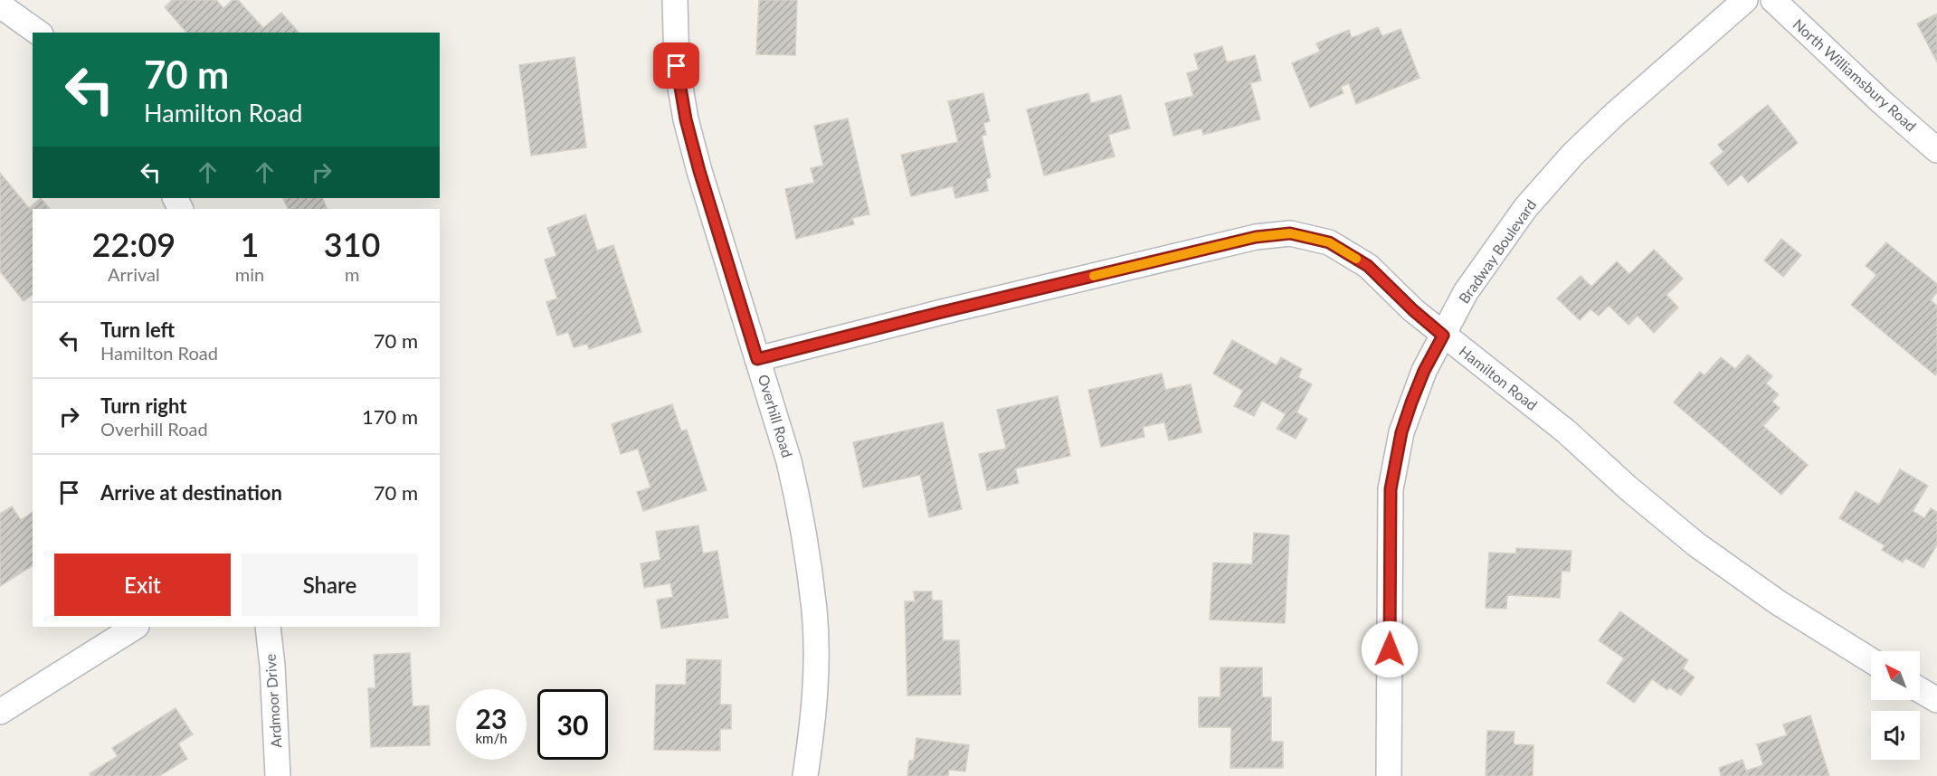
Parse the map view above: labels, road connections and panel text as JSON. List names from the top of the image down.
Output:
{
  "streets": {
    "street": [
      "North Williamsbury Road",
      "Bradway Boulevard",
      "Hamilton Road",
      "Overhill Road",
      "Ardmoor Drive"
    ]
  },
  "crossings": [
    ["Bradway Boulevard", "Hamilton Road"],
    ["Hamilton Road", "Overhill Road"]
  ],
  "north": "top left",
  "page": {
    "turn": ["70 m", "Hamilton Road"],
    "eta": [
      "22:09",
      "Arrival",
      "1",
      "min",
      "310",
      "m"
    ],
    "list": [
      {
        "name": "Turn left",
        "note": "Hamilton Road",
        "value": "70 m"
      },
      {
        "name": "Turn right",
        "note": "Overhill Road",
        "value": "170 m"
      },
      {
        "name": "Arrive at destination",
        "value": "70 m"
      }
    ],
    "buttons": ["Exit", "Share"],
    "speed": "23 km/h",
    "limit": "30"
  }
}
